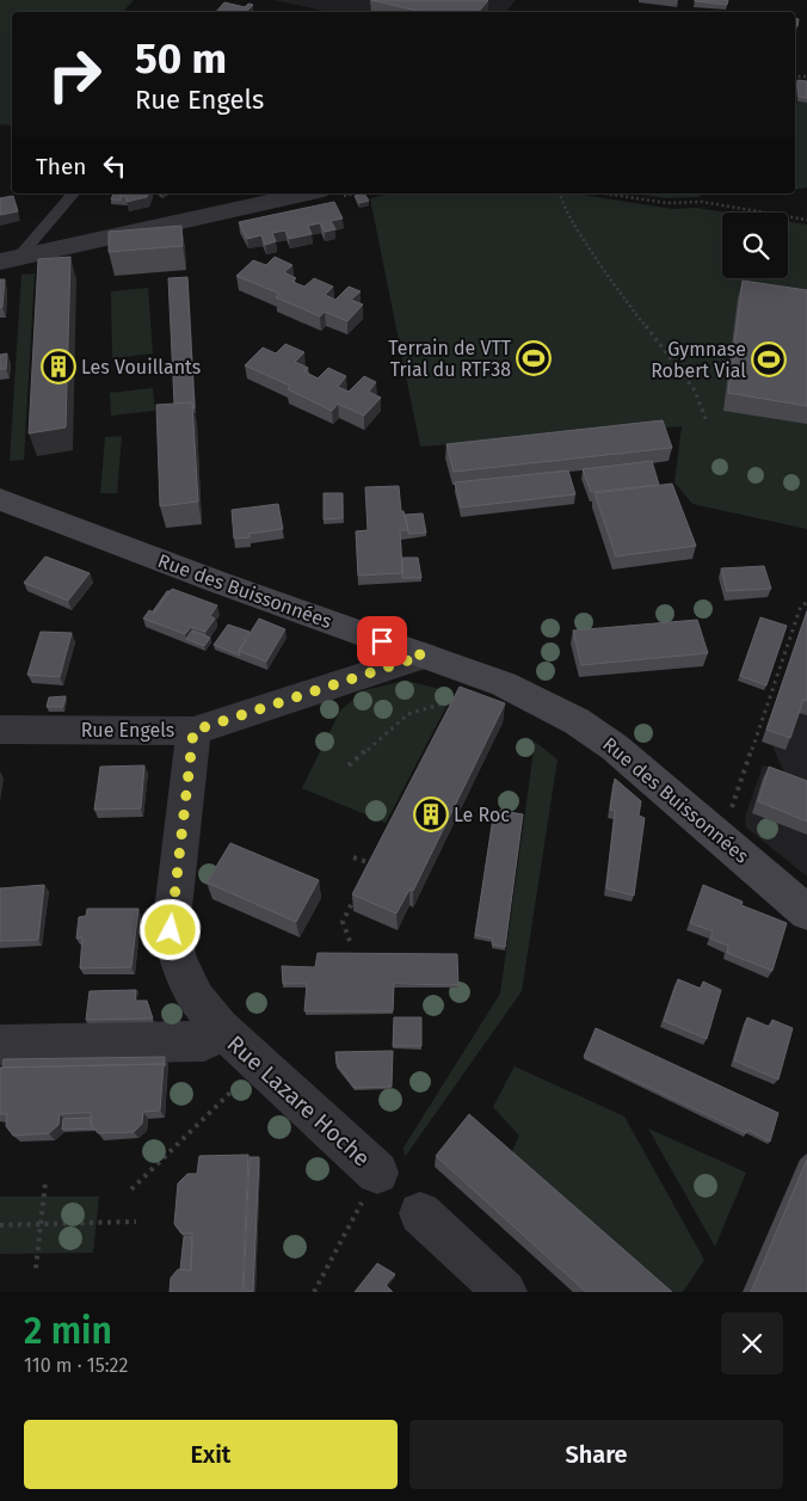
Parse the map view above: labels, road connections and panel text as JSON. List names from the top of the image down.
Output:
{
  "streets": {
    "street": ["Rue des Buissonnées", "Rue Engels", "Rue Lazare Hoche"]
  },
  "crossings": [
    ["Rue des Buissonnées", "Rue Engels"],
    ["Rue Engels", "Rue Lazare Hoche"]
  ],
  "places": {
    "sports": ["Terrain de VTT Trial du RTF38", "Gymnase Robert Vial"],
    "building": ["Les Vouillants", "Le Roc"]
  },
  "page": {
    "turn": ["50 m", "Rue Engels"],
    "then": "Then",
    "heading": ["2 min", "110 m · 15:22"],
    "buttons": ["Exit", "Share"]
  }
}
